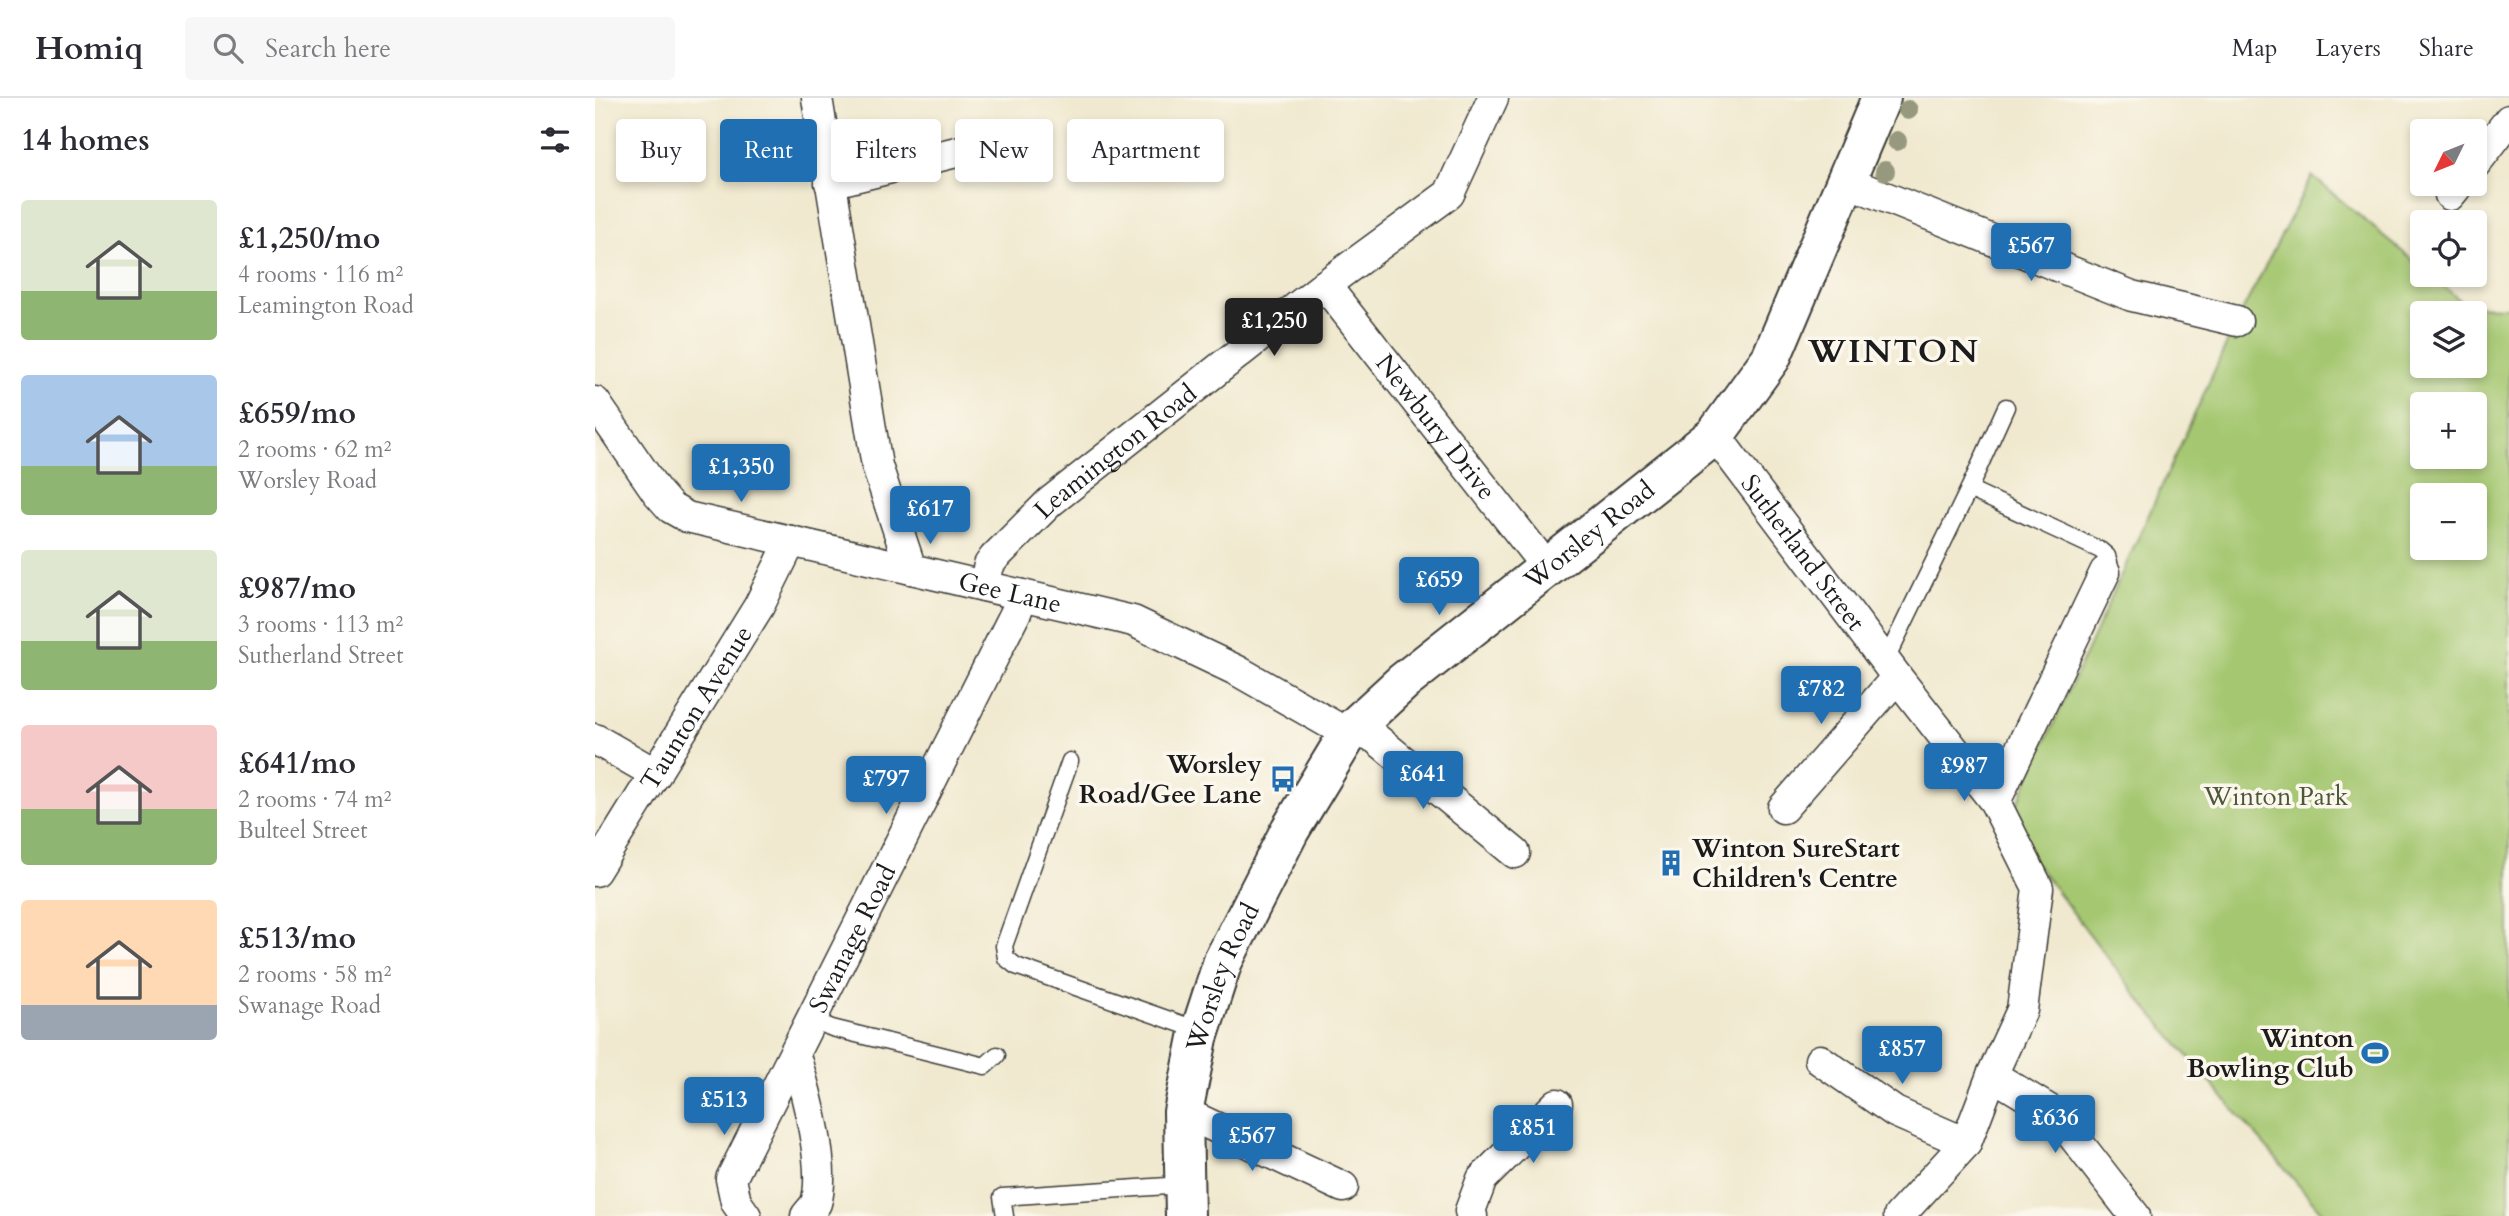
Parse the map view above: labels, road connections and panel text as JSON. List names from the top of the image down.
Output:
{
  "streets": {
    "main road": ["Worsley Road"],
    "street": [
      "Newbury Drive",
      "Leamington Road",
      "Sutherland Street",
      "Gee Lane",
      "Taunton Avenue",
      "Swanage Road"
    ]
  },
  "crossings": [
    ["Newbury Drive", "Leamington Road"],
    ["Newbury Drive", "Worsley Road"],
    ["Leamington Road", "Gee Lane"],
    ["Worsley Road", "Sutherland Street"],
    ["Worsley Road", "Gee Lane"],
    ["Gee Lane", "Taunton Avenue"],
    ["Gee Lane", "Swanage Road"]
  ],
  "districts": ["WINTON"],
  "parks": ["Winton Park"],
  "places": {
    "bus stop": ["Worsley Road/Gee Lane"],
    "building": ["Winton SureStart Children's Centre"],
    "sports": ["Winton Bowling Club"]
  },
  "north": "bottom left",
  "page": {
    "header": "Homiq",
    "search": "Search here",
    "nav": ["Map", "Layers", "Share"],
    "heading": "14 homes",
    "map_buttons": ["+", "−"],
    "chip": [
      "Buy",
      "Rent",
      "Filters",
      "New",
      "Apartment"
    ],
    "list": [
      {
        "name": "£1,250/mo",
        "note": "4 rooms · 116 m² · Leamington Road"
      },
      {
        "name": "£659/mo",
        "note": "2 rooms · 62 m² · Worsley Road"
      },
      {
        "name": "£987/mo",
        "note": "3 rooms · 113 m² · Sutherland Street"
      },
      {
        "name": "£641/mo",
        "note": "2 rooms · 74 m² · Bulteel Street"
      },
      {
        "name": "£513/mo",
        "note": "2 rooms · 58 m² · Swanage Road"
      }
    ],
    "price": [
      "£567",
      "£1,250",
      "£1,350",
      "£617",
      "£659",
      "£782",
      "£987",
      "£641",
      "£797",
      "£857",
      "£513",
      "£636",
      "£851",
      "£567"
    ]
  }
}
